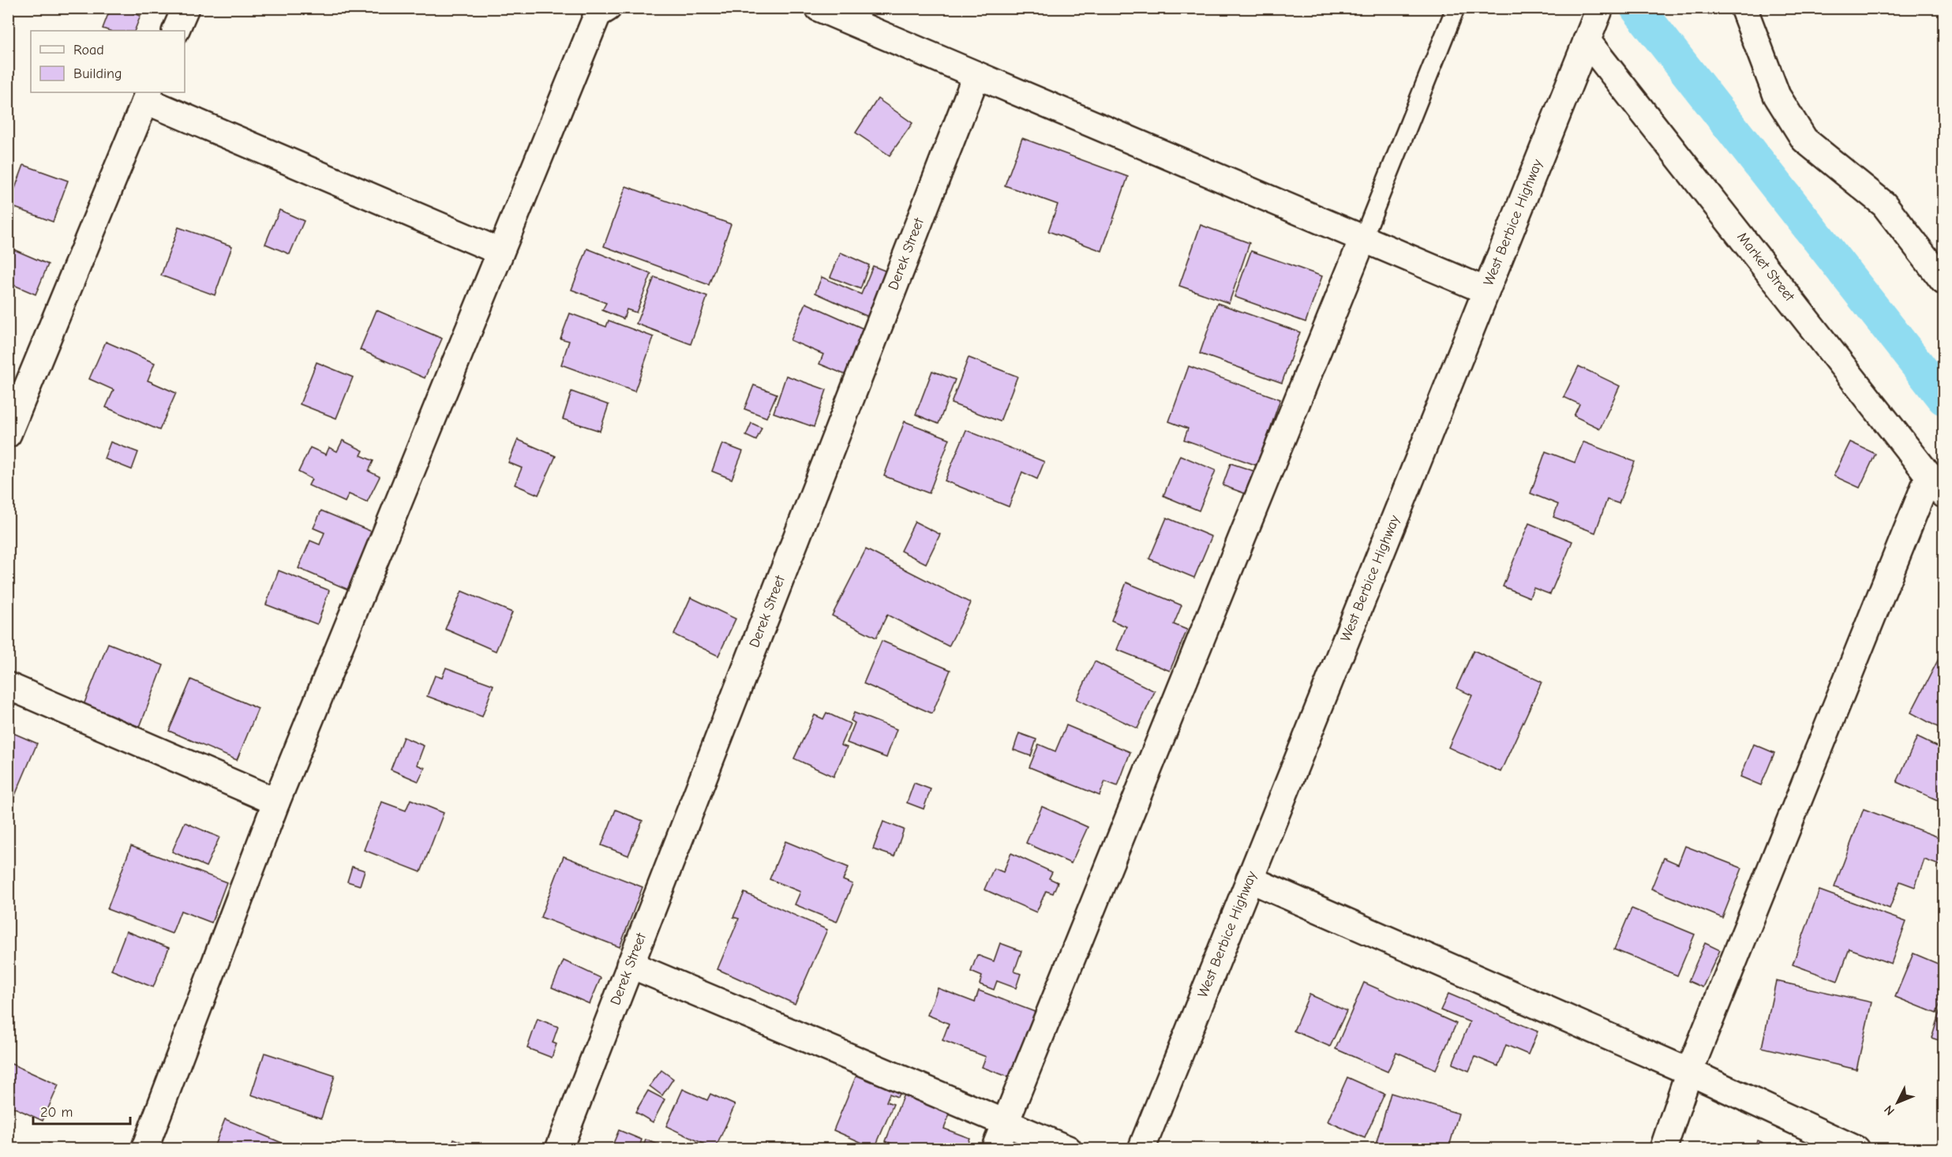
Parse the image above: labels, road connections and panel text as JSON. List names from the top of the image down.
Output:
{
  "streets": {
    "street": ["West Berbice Highway", "Derek Street", "Market Street"]
  },
  "crossings": [
    ["West Berbice Highway", "Market Street"]
  ],
  "legend": ["Road", "Building"],
  "scale_bar": "20 m",
  "north": "bottom left"
}
